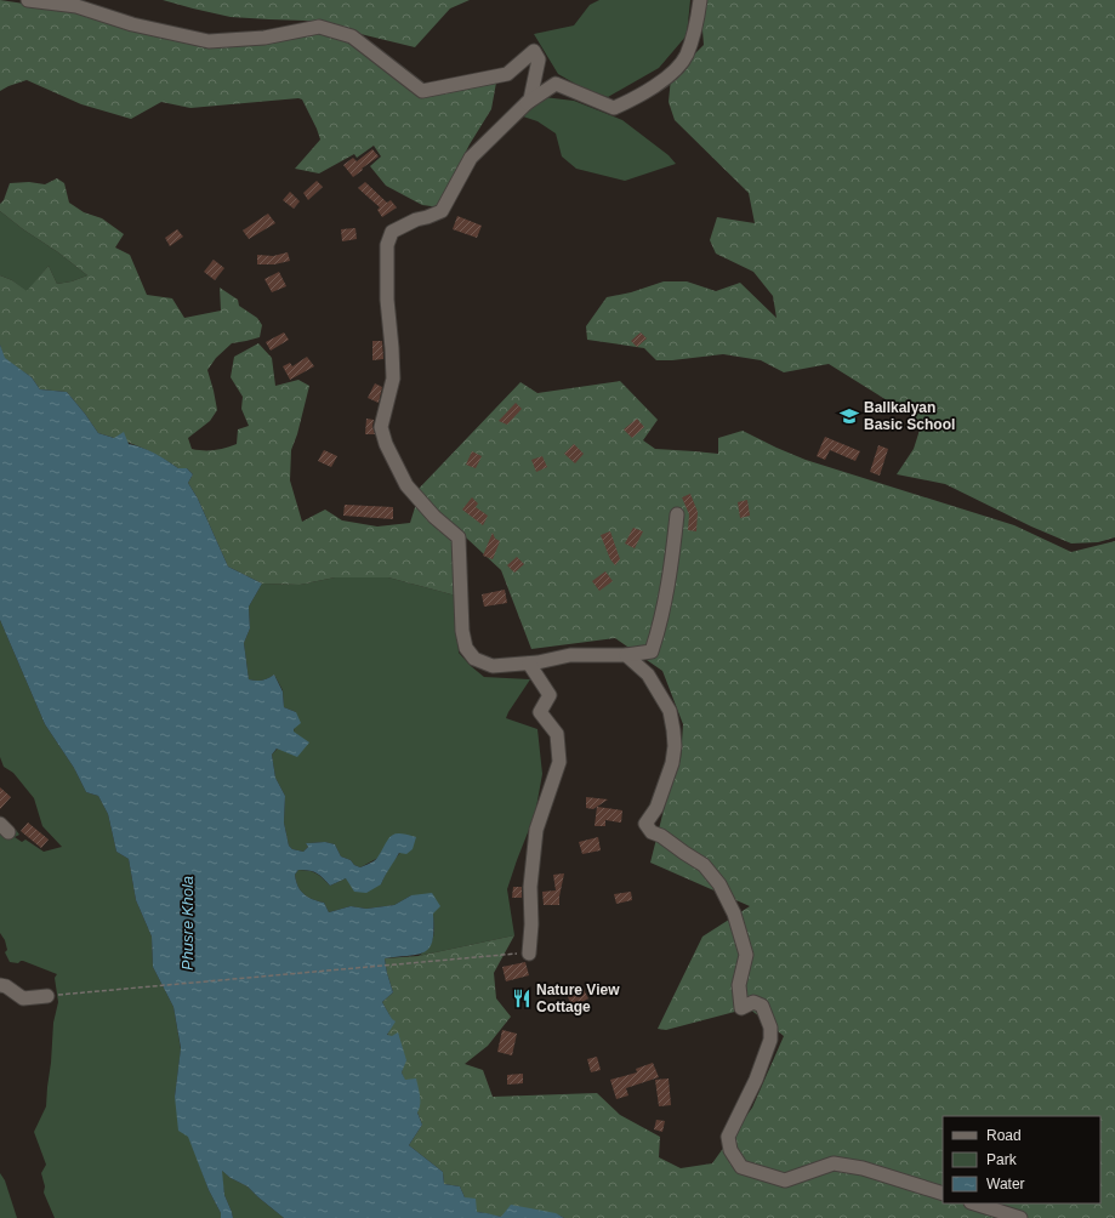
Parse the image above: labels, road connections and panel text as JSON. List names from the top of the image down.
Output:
{
  "water": ["Phusre Khola"],
  "places": {
    "school or university": ["Ballkalyan Basic School"],
    "restaurant": ["Nature View Cottage"]
  },
  "legend": ["Road", "Park", "Water"]
}
